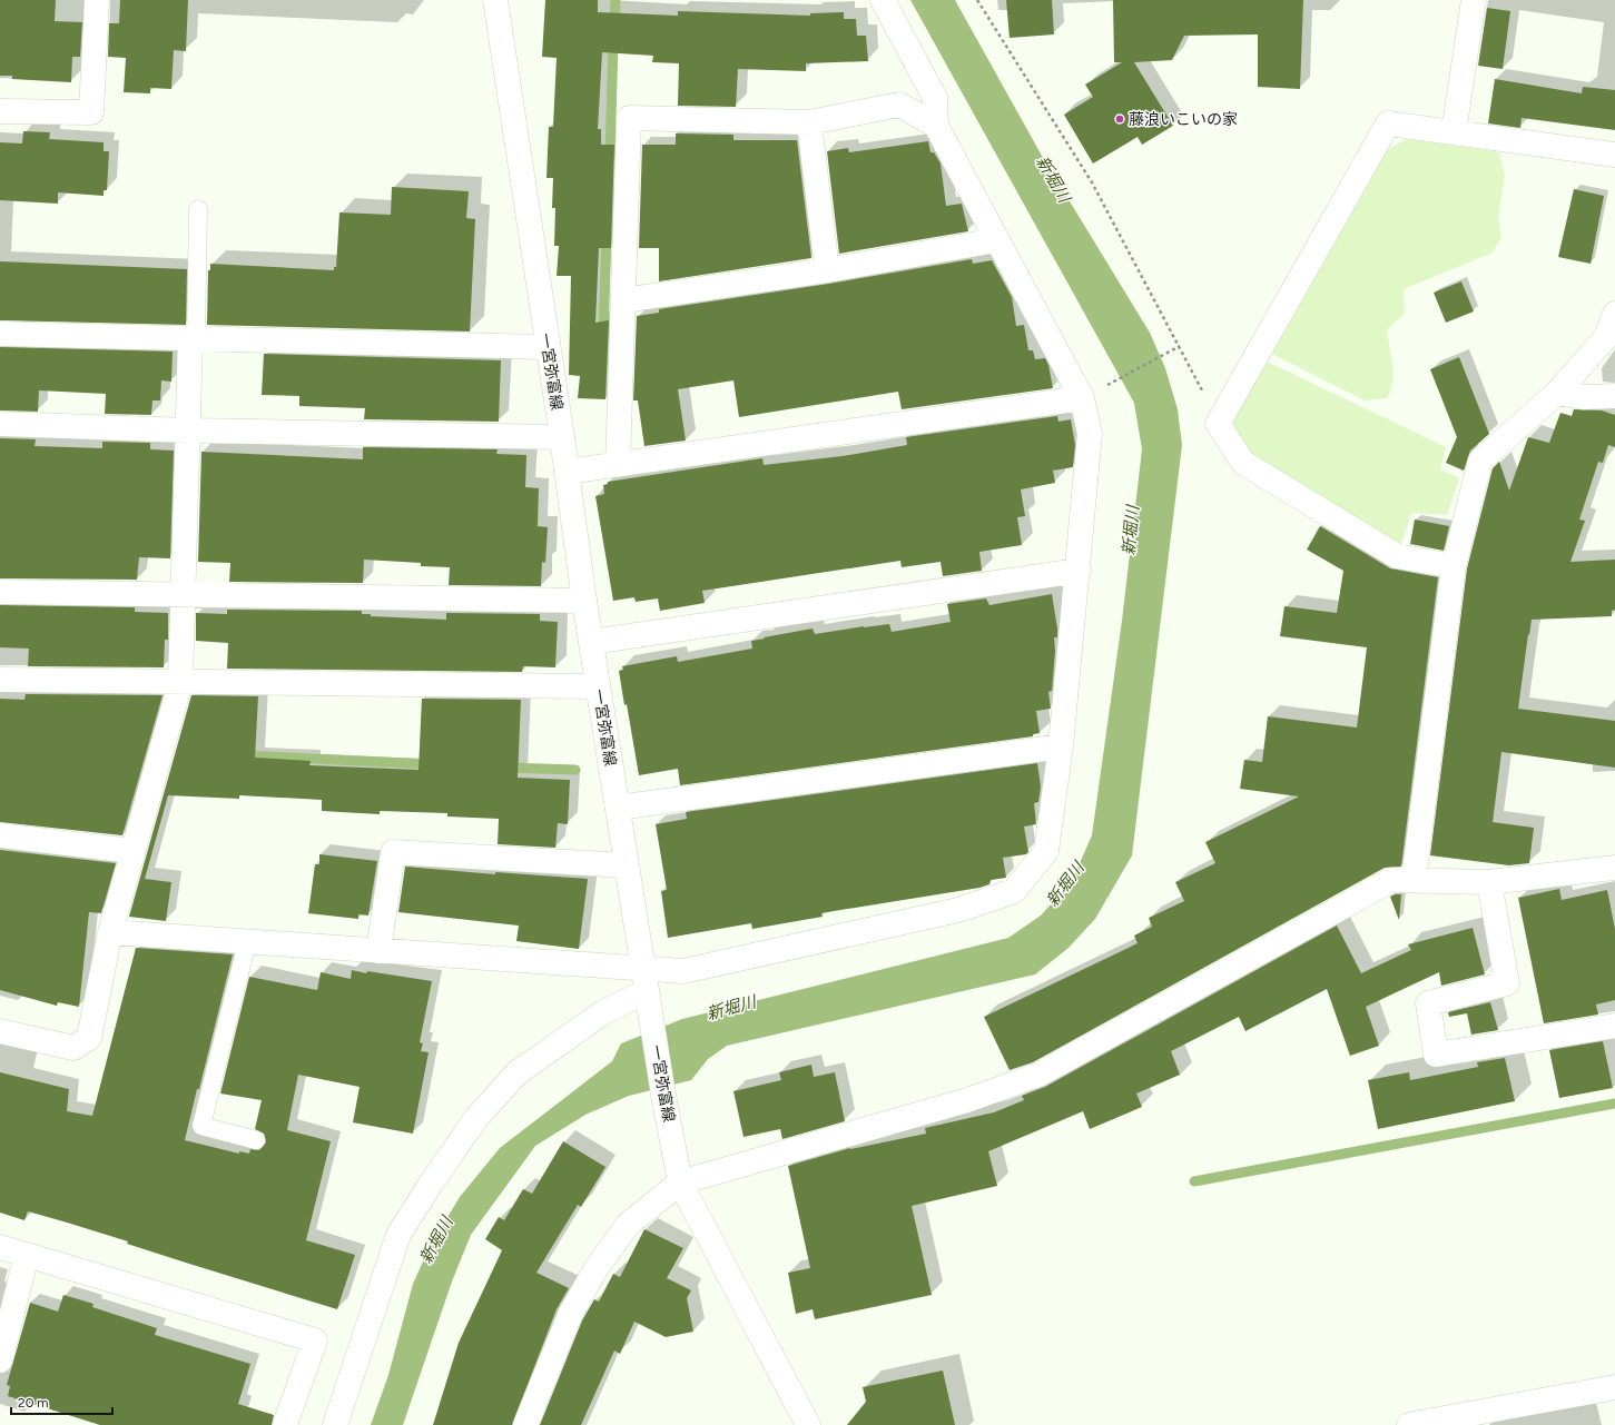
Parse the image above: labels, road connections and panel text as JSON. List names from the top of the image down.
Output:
{
  "streets": {
    "street": ["一宮弥富線"]
  },
  "water": ["新堀川"],
  "places": ["藤浪いこいの家"],
  "scale_bar": "20 m"
}
